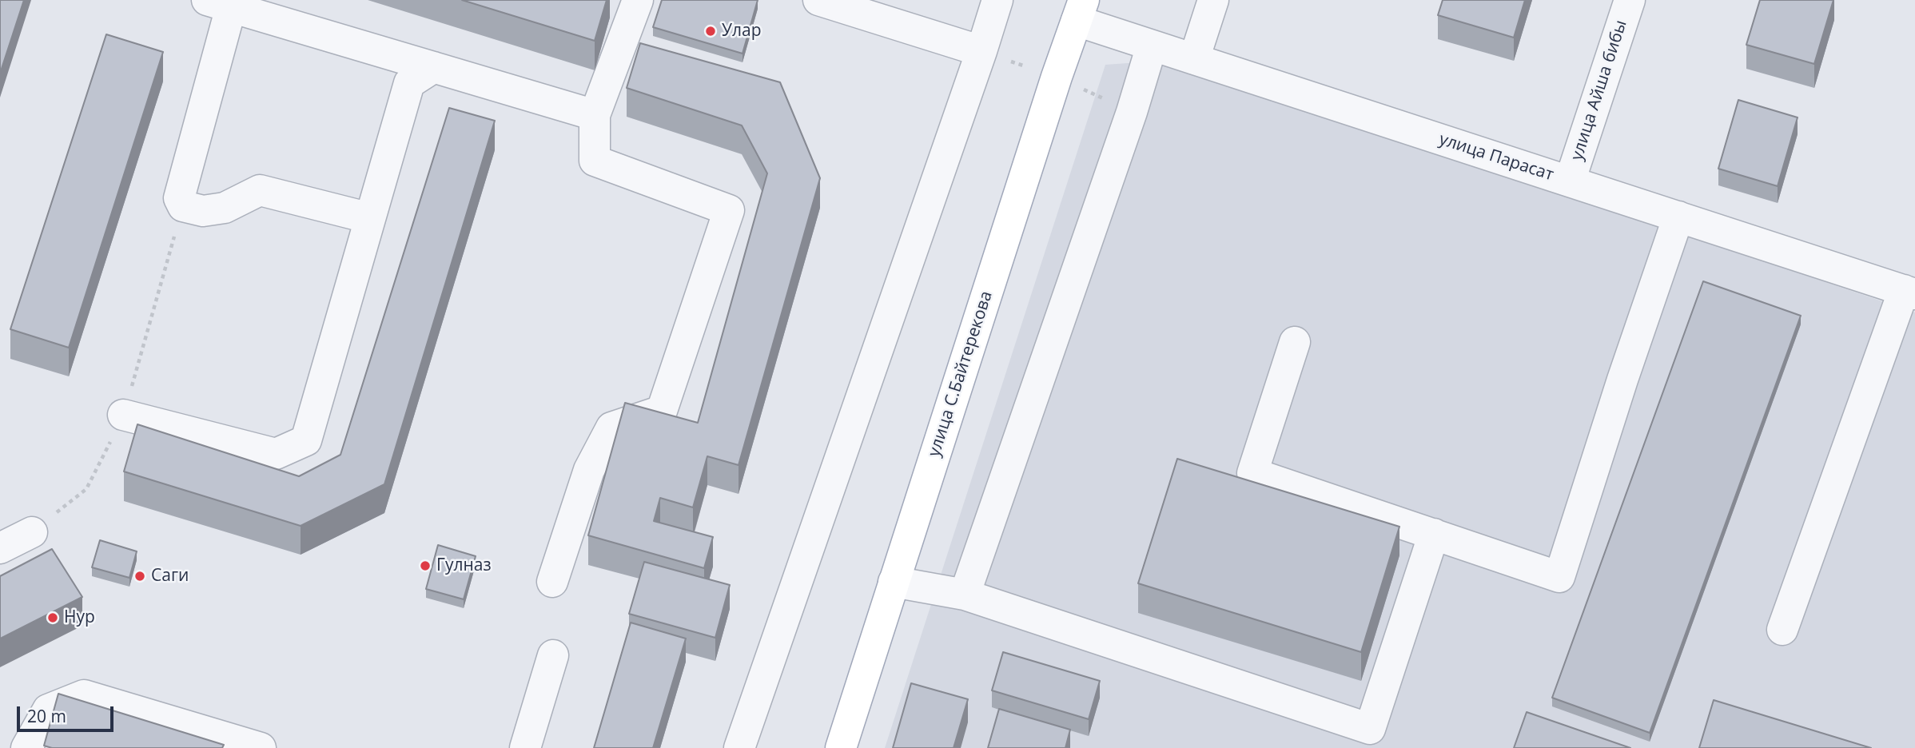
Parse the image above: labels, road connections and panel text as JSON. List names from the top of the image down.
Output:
{
  "streets": {
    "main road": ["улица С.Байтерекова"],
    "street": ["улица Айша бибы", "улица Парасат"]
  },
  "crossings": [
    ["улица Айша бибы", "улица Парасат"],
    ["улица Парасат", "улица С.Байтерекова"]
  ],
  "places": [
    "Улар",
    "Гулназ",
    "Саги",
    "Нур"
  ],
  "scale_bar": "20 m"
}
